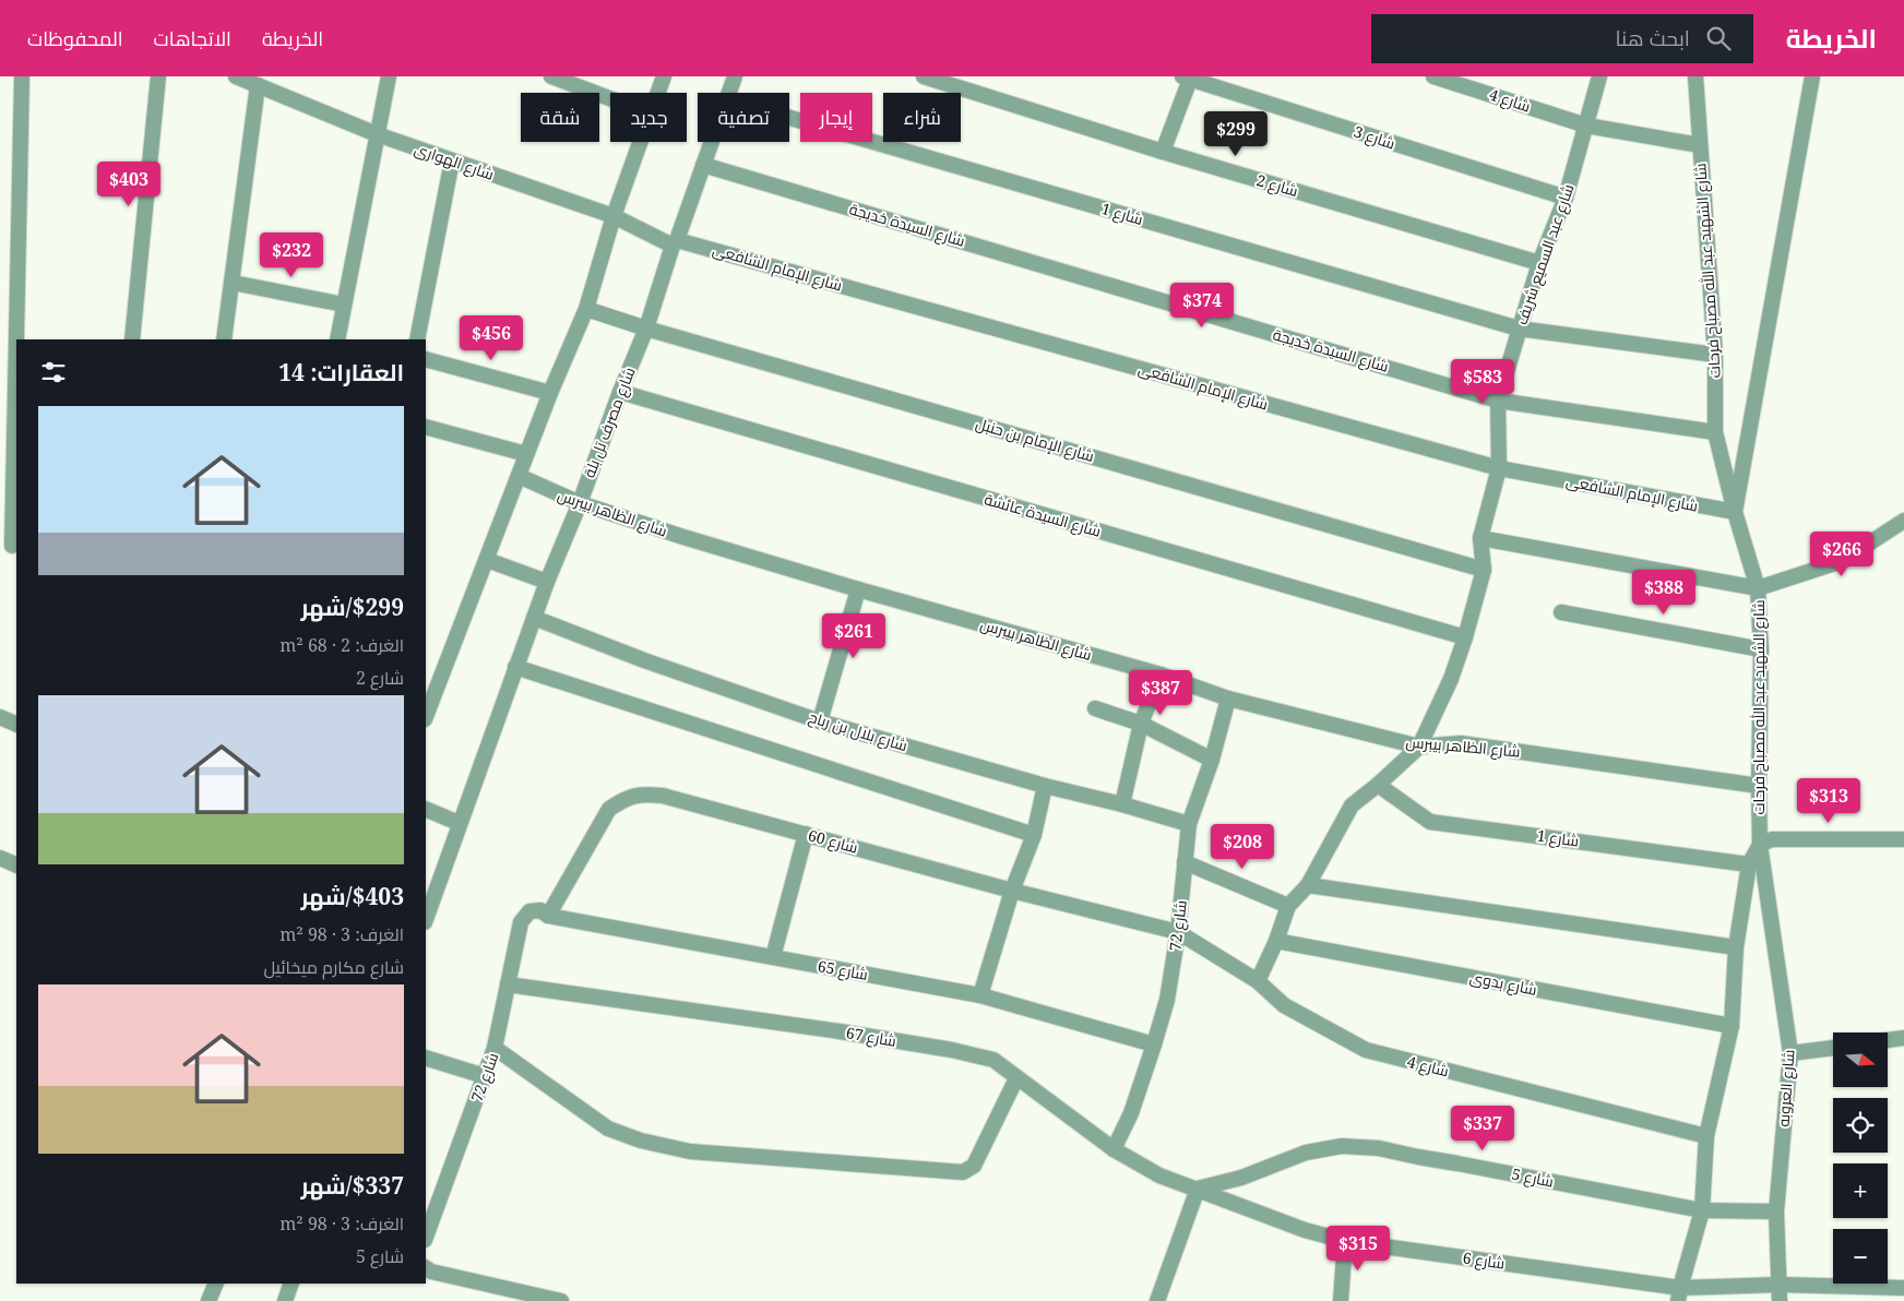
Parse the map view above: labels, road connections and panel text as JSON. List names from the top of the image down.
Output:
{
  "streets": {
    "street": [
      "شارع 4",
      "شارع 3",
      "شارع الهوارى",
      "شارع 2",
      "شارع 1",
      "شارع السيدة خديجة",
      "شارع عبد السميع شريف",
      "شارع الإمام الشافعى",
      "شارع الشهيد عبد الله مصباح فرحات",
      "شارع مصرف تل بلة",
      "شارع الإمام بن حنبل",
      "شارع الظاهر بيبرس",
      "شارع السيدة عائشة",
      "شارع بلال بن رباح",
      "شارع 60",
      "شارع 72",
      "شارع 65",
      "شارع بدوى",
      "شارع 67",
      "شارع العروبه",
      "شارع 5",
      "شارع 6"
    ]
  },
  "crossings": [
    ["شارع 4", "شارع عبد السميع شريف"],
    ["شارع 4", "شارع الشهيد عبد الله مصباح فرحات"],
    ["شارع 4", "شارع 60"],
    ["شارع 4", "شارع 72"],
    ["شارع 3", "شارع عبد السميع شريف"],
    ["شارع الهوارى", "شارع الإمام الشافعى"],
    ["شارع الهوارى", "شارع مصرف تل بلة"],
    ["شارع 2", "شارع عبد السميع شريف"],
    ["شارع 1", "شارع عبد السميع شريف"],
    ["شارع 1", "شارع الشهيد عبد الله مصباح فرحات"],
    ["شارع السيدة خديجة", "شارع عبد السميع شريف"],
    ["شارع السيدة خديجة", "شارع الشهيد عبد الله مصباح فرحات"],
    ["شارع السيدة خديجة", "شارع مصرف تل بلة"],
    ["شارع عبد السميع شريف", "شارع الإمام الشافعى"],
    ["شارع عبد السميع شريف", "شارع الإمام بن حنبل"],
    ["شارع عبد السميع شريف", "شارع الظاهر بيبرس"],
    ["شارع عبد السميع شريف", "شارع السيدة عائشة"],
    ["شارع الإمام الشافعى", "شارع الشهيد عبد الله مصباح فرحات"],
    ["شارع الإمام الشافعى", "شارع مصرف تل بلة"],
    ["شارع الشهيد عبد الله مصباح فرحات", "شارع الظاهر بيبرس"],
    ["شارع الشهيد عبد الله مصباح فرحات", "شارع العروبه"],
    ["شارع مصرف تل بلة", "شارع الإمام بن حنبل"],
    ["شارع مصرف تل بلة", "شارع الظاهر بيبرس"],
    ["شارع مصرف تل بلة", "شارع السيدة عائشة"],
    ["شارع مصرف تل بلة", "شارع بلال بن رباح"],
    ["شارع الظاهر بيبرس", "شارع 72"],
    ["شارع بلال بن رباح", "شارع 72"],
    ["شارع 60", "شارع 72"],
    ["شارع 60", "شارع 65"],
    ["شارع 72", "شارع 65"],
    ["شارع 72", "شارع 67"],
    ["شارع 67", "شارع 5"],
    ["شارع 67", "شارع 6"],
    ["شارع العروبه", "شارع 5"],
    ["شارع العروبه", "شارع 6"],
    ["شارع 5", "شارع 6"]
  ],
  "north": "right",
  "page": {
    "header": "الخريطة",
    "search": "ابحث هنا",
    "nav": ["الخريطة", "الاتجاهات", "المحفوظات"],
    "chip": [
      "شراء",
      "إيجار",
      "تصفية",
      "جديد",
      "شقة"
    ],
    "price": [
      "$299",
      "$403",
      "$232",
      "$374",
      "$456",
      "$583",
      "$266",
      "$388",
      "$261",
      "$387",
      "$313",
      "$208",
      "$337",
      "$315"
    ],
    "heading": "العقارات: 14",
    "list": [
      {
        "name": "$299/شهر",
        "note": "الغرف: 2 · 68 m² · شارع 2"
      },
      {
        "name": "$403/شهر",
        "note": "الغرف: 3 · 98 m² · شارع مكارم ميخائيل"
      },
      {
        "name": "$337/شهر",
        "note": "الغرف: 3 · 98 m² · شارع 5"
      }
    ],
    "map_buttons": ["+", "−"]
  }
}
